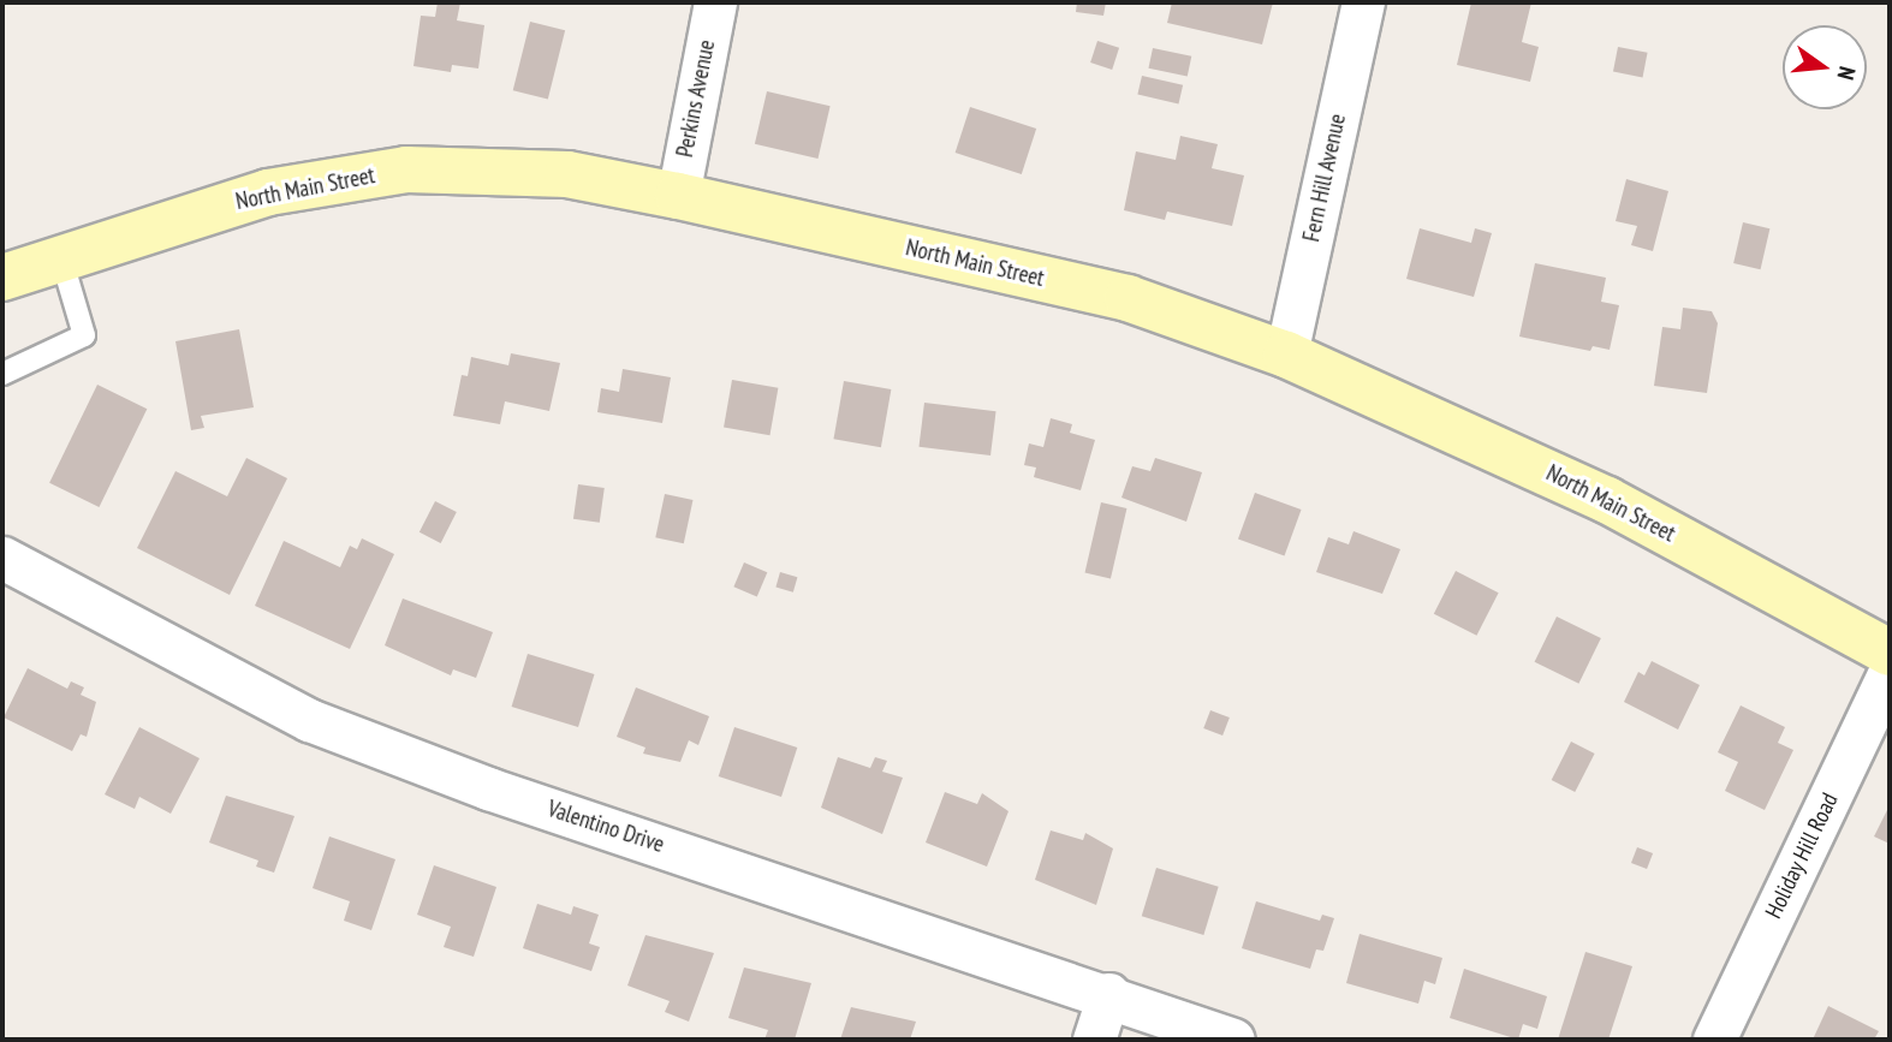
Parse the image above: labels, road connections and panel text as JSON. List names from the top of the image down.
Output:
{
  "streets": {
    "main road": ["North Main Street"],
    "street": [
      "Perkins Avenue",
      "Fern Hill Avenue",
      "Valentino Drive",
      "Holiday Hill Road"
    ]
  },
  "crossings": [
    ["Perkins Avenue", "North Main Street"],
    ["Fern Hill Avenue", "North Main Street"]
  ],
  "north": "right"
}
